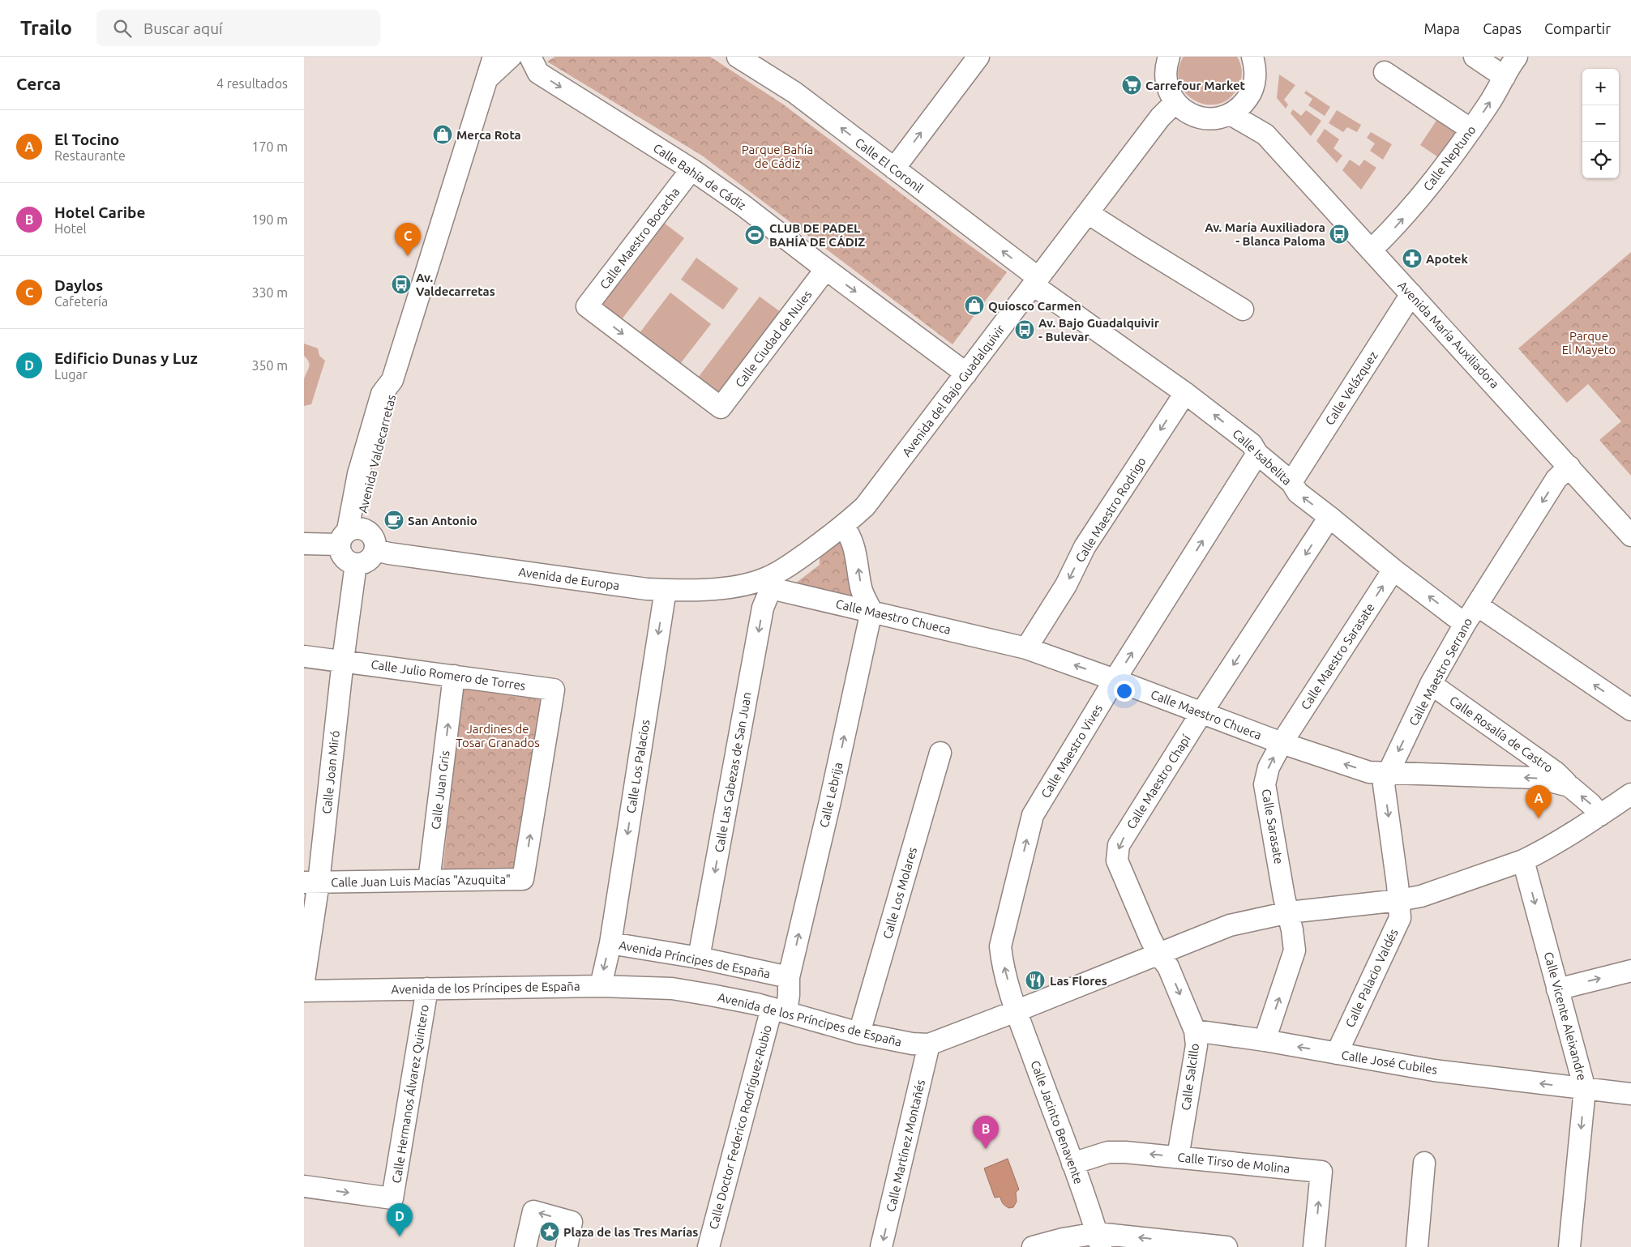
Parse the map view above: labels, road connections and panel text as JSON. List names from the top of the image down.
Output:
{
  "streets": {
    "street": [
      "Calle Neptuno",
      "Calle El Coronil",
      "Calle Bahía de Cádiz",
      "Calle Maestro Bocacha",
      "Avenida María Auxiliadora",
      "Calle Ciudad de Nules",
      "Calle Velázquez",
      "Avenida del Bajo Guadalquivir",
      "Avenida Valdecarretas",
      "Calle Isabelita",
      "Calle Maestro Rodrigo",
      "Avenida de Europa",
      "Calle Maestro Chueca",
      "Calle Maestro Sarasate",
      "Calle Maestro Serrano",
      "Calle Julio Romero de Torres",
      "Calle Rosalía de Castro",
      "Calle Maestro Vives",
      "Calle Los Palacios",
      "Calle Joan Miró",
      "Calle Las Cabezas de San Juan",
      "Calle Maestro Chapí",
      "Calle Juan Gris",
      "Calle Lebrija",
      "Calle Sarasate",
      "Calle Juan Luis Macías \"Azuquita\"",
      "Calle Los Molares",
      "Avenida Príncipes de España",
      "Calle Palacio Valdés",
      "Avenida de los Príncipes de España",
      "Calle Vicente Aleixandre",
      "Calle José Cubiles",
      "Calle Salcillo",
      "Calle Hermanos Álvarez Quintero",
      "Calle Jacinto Benavente",
      "Calle Doctor Federico Rodríguez-Rubio",
      "Calle Martínez Montañés",
      "Calle Tirso de Molina"
    ]
  },
  "crossings": [
    ["Calle Neptuno", "Avenida María Auxiliadora"],
    ["Calle El Coronil", "Avenida del Bajo Guadalquivir"],
    ["Calle El Coronil", "Calle Isabelita"],
    ["Calle Bahía de Cádiz", "Calle Maestro Bocacha"],
    ["Calle Bahía de Cádiz", "Calle Ciudad de Nules"],
    ["Calle Bahía de Cádiz", "Avenida del Bajo Guadalquivir"],
    ["Calle Maestro Bocacha", "Calle Ciudad de Nules"],
    ["Avenida María Auxiliadora", "Calle Velázquez"],
    ["Avenida María Auxiliadora", "Calle Maestro Serrano"],
    ["Calle Velázquez", "Calle Isabelita"],
    ["Avenida del Bajo Guadalquivir", "Calle Isabelita"],
    ["Avenida del Bajo Guadalquivir", "Avenida de Europa"],
    ["Avenida del Bajo Guadalquivir", "Calle Maestro Chueca"],
    ["Avenida del Bajo Guadalquivir", "Calle Las Cabezas de San Juan"],
    ["Avenida Valdecarretas", "Avenida de Europa"],
    ["Avenida Valdecarretas", "Calle Joan Miró"],
    ["Calle Isabelita", "Calle Maestro Rodrigo"],
    ["Calle Isabelita", "Calle Maestro Sarasate"],
    ["Calle Isabelita", "Calle Maestro Serrano"],
    ["Calle Isabelita", "Calle Maestro Vives"],
    ["Calle Isabelita", "Calle Maestro Chapí"],
    ["Calle Maestro Rodrigo", "Calle Maestro Chueca"],
    ["Avenida de Europa", "Calle Maestro Chueca"],
    ["Avenida de Europa", "Calle Los Palacios"],
    ["Avenida de Europa", "Calle Joan Miró"],
    ["Avenida de Europa", "Calle Las Cabezas de San Juan"],
    ["Calle Maestro Chueca", "Calle Maestro Sarasate"],
    ["Calle Maestro Chueca", "Calle Maestro Serrano"],
    ["Calle Maestro Chueca", "Calle Rosalía de Castro"],
    ["Calle Maestro Chueca", "Calle Maestro Vives"],
    ["Calle Maestro Chueca", "Calle Las Cabezas de San Juan"],
    ["Calle Maestro Chueca", "Calle Maestro Chapí"],
    ["Calle Maestro Chueca", "Calle Lebrija"],
    ["Calle Maestro Chueca", "Calle Sarasate"],
    ["Calle Maestro Chueca", "Avenida de los Príncipes de España"],
    ["Calle Maestro Sarasate", "Calle Sarasate"],
    ["Calle Maestro Serrano", "Calle Rosalía de Castro"],
    ["Calle Maestro Serrano", "Calle Palacio Valdés"],
    ["Calle Maestro Serrano", "Avenida de los Príncipes de España"],
    ["Calle Julio Romero de Torres", "Calle Joan Miró"],
    ["Calle Julio Romero de Torres", "Calle Juan Gris"],
    ["Calle Julio Romero de Torres", "Calle Juan Luis Macías \"Azuquita\""],
    ["Calle Maestro Vives", "Avenida de los Príncipes de España"],
    ["Calle Maestro Vives", "Calle Jacinto Benavente"],
    ["Calle Los Palacios", "Avenida Príncipes de España"],
    ["Calle Joan Miró", "Calle Juan Luis Macías \"Azuquita\""],
    ["Calle Las Cabezas de San Juan", "Avenida Príncipes de España"],
    ["Calle Maestro Chapí", "Avenida de los Príncipes de España"],
    ["Calle Maestro Chapí", "Calle Salcillo"],
    ["Calle Juan Gris", "Calle Juan Luis Macías \"Azuquita\""],
    ["Calle Lebrija", "Avenida Príncipes de España"],
    ["Calle Sarasate", "Avenida de los Príncipes de España"],
    ["Calle Sarasate", "Calle José Cubiles"],
    ["Calle Los Molares", "Avenida de los Príncipes de España"],
    ["Avenida Príncipes de España", "Avenida de los Príncipes de España"],
    ["Calle Palacio Valdés", "Avenida de los Príncipes de España"],
    ["Calle Palacio Valdés", "Calle José Cubiles"],
    ["Avenida de los Príncipes de España", "Calle Vicente Aleixandre"],
    ["Avenida de los Príncipes de España", "Calle Salcillo"],
    ["Avenida de los Príncipes de España", "Calle Hermanos Álvarez Quintero"],
    ["Avenida de los Príncipes de España", "Calle Jacinto Benavente"],
    ["Avenida de los Príncipes de España", "Calle Doctor Federico Rodríguez-Rubio"],
    ["Avenida de los Príncipes de España", "Calle Martínez Montañés"],
    ["Calle Vicente Aleixandre", "Calle José Cubiles"],
    ["Calle José Cubiles", "Calle Salcillo"],
    ["Calle Salcillo", "Calle Tirso de Molina"],
    ["Calle Jacinto Benavente", "Calle Tirso de Molina"]
  ],
  "one_way": [
    "Calle Neptuno",
    "Calle El Coronil",
    "Calle Bahía de Cádiz",
    "Calle Isabelita",
    "Calle Maestro Rodrigo",
    "Calle Maestro Sarasate",
    "Calle Maestro Serrano",
    "Calle Maestro Vives",
    "Calle Los Palacios",
    "Calle Las Cabezas de San Juan",
    "Calle Maestro Chapí",
    "Calle Juan Gris",
    "Calle Lebrija",
    "Calle Sarasate",
    "Calle Vicente Aleixandre",
    "Calle José Cubiles",
    "Calle Salcillo",
    "Calle Martínez Montañés"
  ],
  "parks": ["Parque Bahía de Cádiz", "Parque El Mayeto", "Jardines de Tosar Granados"],
  "places": {
    "supermarket": ["Carrefour Market"],
    "shop": ["Merca Rota", "Quiosco Carmen"],
    "bus stop": ["Av. María Auxiliadora - Blanca Paloma", "Av. Valdecarretas", "Av. Bajo Guadalquivir - Bulevar"],
    "sports": ["CLUB DE PADEL BAHÍA DE CÁDIZ"],
    "pharmacy": ["Apotek"],
    "cafe": ["San Antonio"],
    "restaurant": ["Las Flores"],
    "place": ["Plaza de las Tres Marías"]
  },
  "page": {
    "header": "Trailo",
    "search": "Buscar aquí",
    "nav": ["Mapa", "Capas", "Compartir"],
    "heading": ["Cerca", "4 resultados"],
    "map_buttons": ["+", "−"],
    "list": [
      {
        "mark": "A",
        "name": "El Tocino",
        "note": "Restaurante",
        "value": "170 m"
      },
      {
        "mark": "B",
        "name": "Hotel Caribe",
        "note": "Hotel",
        "value": "190 m"
      },
      {
        "mark": "C",
        "name": "Daylos",
        "note": "Cafetería",
        "value": "330 m"
      },
      {
        "mark": "D",
        "name": "Edificio Dunas y Luz",
        "note": "Lugar",
        "value": "350 m"
      }
    ],
    "pins": [
      "C",
      "A",
      "B",
      "D"
    ]
  }
}
